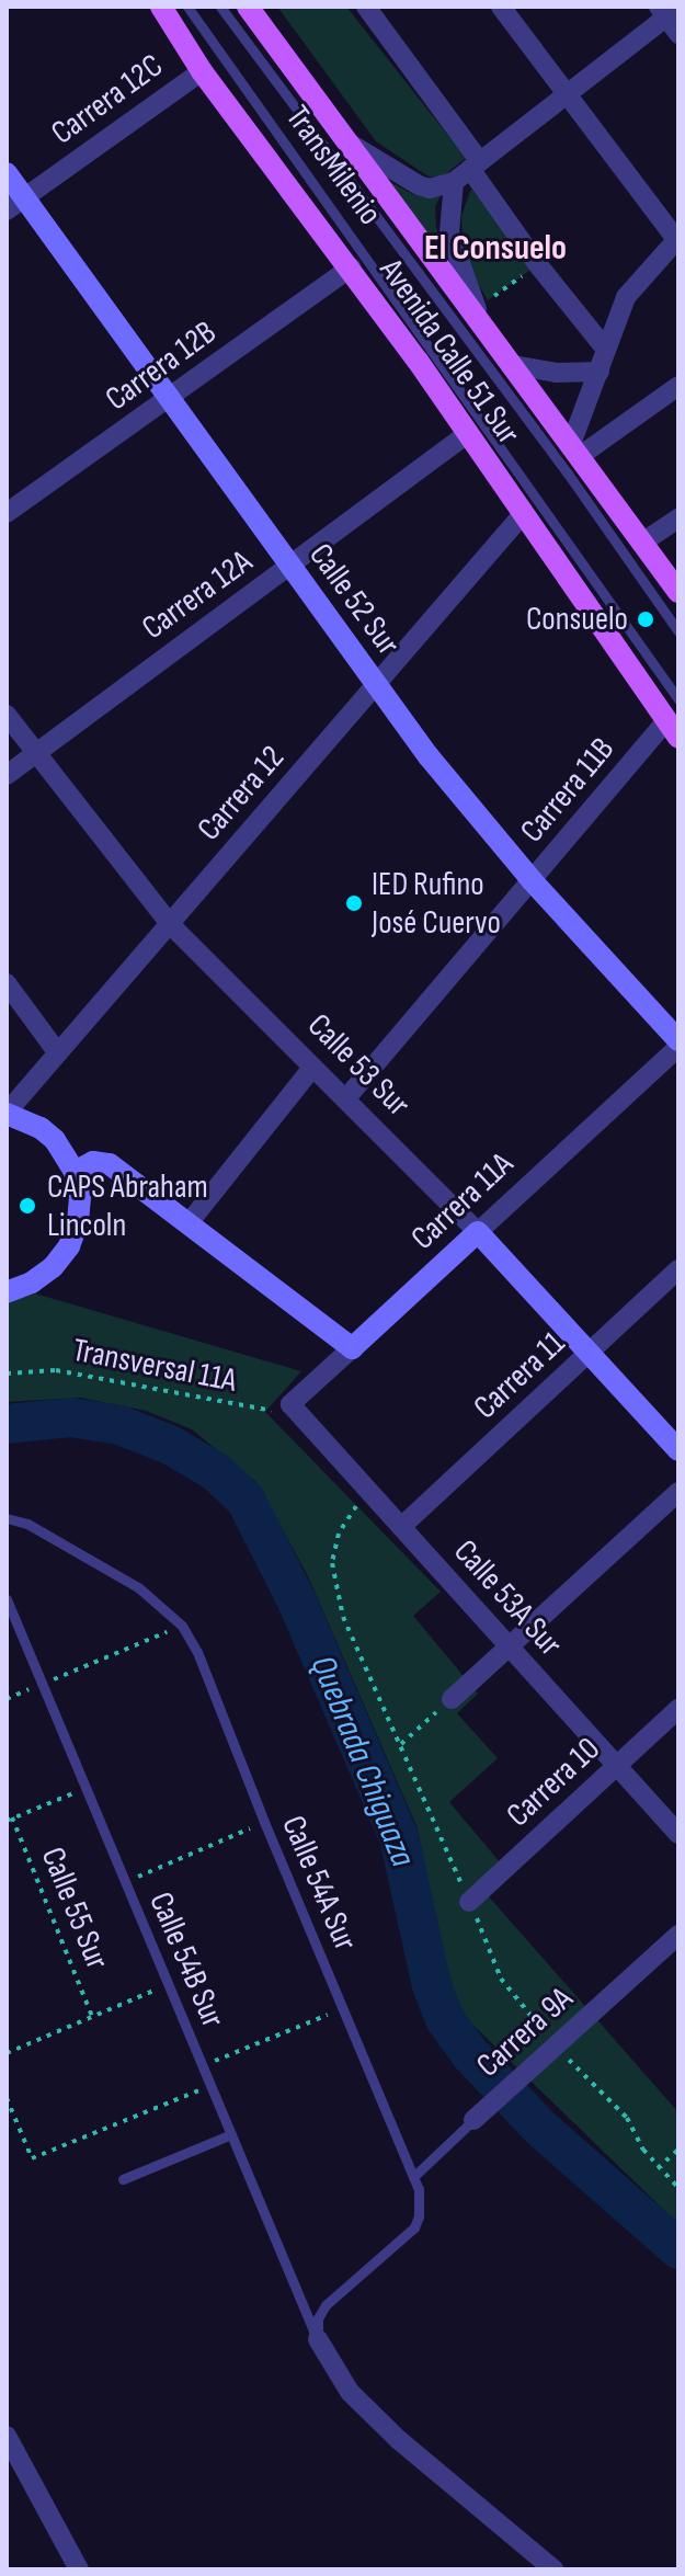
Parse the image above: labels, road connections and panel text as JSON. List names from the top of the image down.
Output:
{
  "streets": {
    "main road": ["Avenida Calle 51 Sur"],
    "street": [
      "Carrera 12C",
      "Carrera 12B",
      "Carrera 12A",
      "Calle 52 Sur",
      "Carrera 11B",
      "Carrera 12",
      "Calle 53 Sur",
      "Carrera 11A",
      "Carrera 11",
      "Calle 53A Sur",
      "Carrera 10",
      "Carrera 9A"
    ],
    "lane": ["TransMilenio", "Calle 54A Sur", "Calle 54B Sur"],
    "path": ["Transversal 11A", "Calle 55 Sur"]
  },
  "crossings": [
    ["Carrera 12C", "Avenida Calle 51 Sur"],
    ["Carrera 12C", "Calle 52 Sur"],
    ["Avenida Calle 51 Sur", "Carrera 12B"],
    ["Avenida Calle 51 Sur", "Carrera 12A"],
    ["Avenida Calle 51 Sur", "Carrera 11B"],
    ["Avenida Calle 51 Sur", "Carrera 12"],
    ["Carrera 12B", "Calle 52 Sur"],
    ["Carrera 12A", "Calle 52 Sur"],
    ["Carrera 12A", "Calle 53 Sur"],
    ["Calle 52 Sur", "Carrera 11B"],
    ["Calle 52 Sur", "Carrera 12"],
    ["Calle 52 Sur", "Carrera 11A"],
    ["Carrera 11B", "Calle 53 Sur"],
    ["Carrera 12", "Calle 53 Sur"],
    ["Calle 53 Sur", "Carrera 11A"],
    ["Calle 53 Sur", "Carrera 11"],
    ["Carrera 11A", "Transversal 11A"],
    ["Carrera 11A", "Calle 53A Sur"],
    ["Transversal 11A", "Calle 53A Sur"],
    ["Carrera 11", "Calle 53A Sur"],
    ["Calle 53A Sur", "Carrera 10"],
    ["Calle 54A Sur", "Calle 54B Sur"],
    ["Calle 54A Sur", "Carrera 9A"]
  ],
  "districts": ["El Consuelo"],
  "water": ["Quebrada Chiguaza"],
  "places": ["Consuelo", "IED Rufino José Cuervo", "CAPS Abraham Lincoln"]
}
